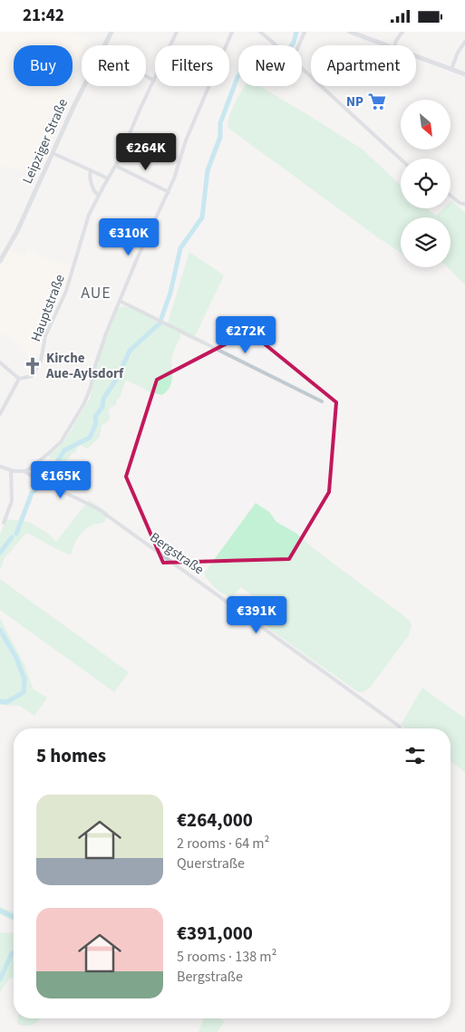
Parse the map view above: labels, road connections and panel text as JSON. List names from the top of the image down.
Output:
{
  "streets": {
    "street": ["Leipziger Straße", "Hauptstraße", "Bergstraße"]
  },
  "districts": ["AUE"],
  "places": {
    "supermarket": ["NP"],
    "church": ["Kirche Aue-Aylsdorf"]
  },
  "north": "bottom right",
  "page": {
    "status": "21:42",
    "chip": [
      "Buy",
      "Rent",
      "Filters",
      "New",
      "Apartment"
    ],
    "price": [
      "€264K",
      "€310K",
      "€272K",
      "€165K",
      "€391K"
    ],
    "heading": "5 homes",
    "list": [
      {
        "name": "€264,000",
        "note": "2 rooms · 64 m² · Querstraße"
      },
      {
        "name": "€391,000",
        "note": "5 rooms · 138 m² · Bergstraße"
      }
    ]
  }
}
